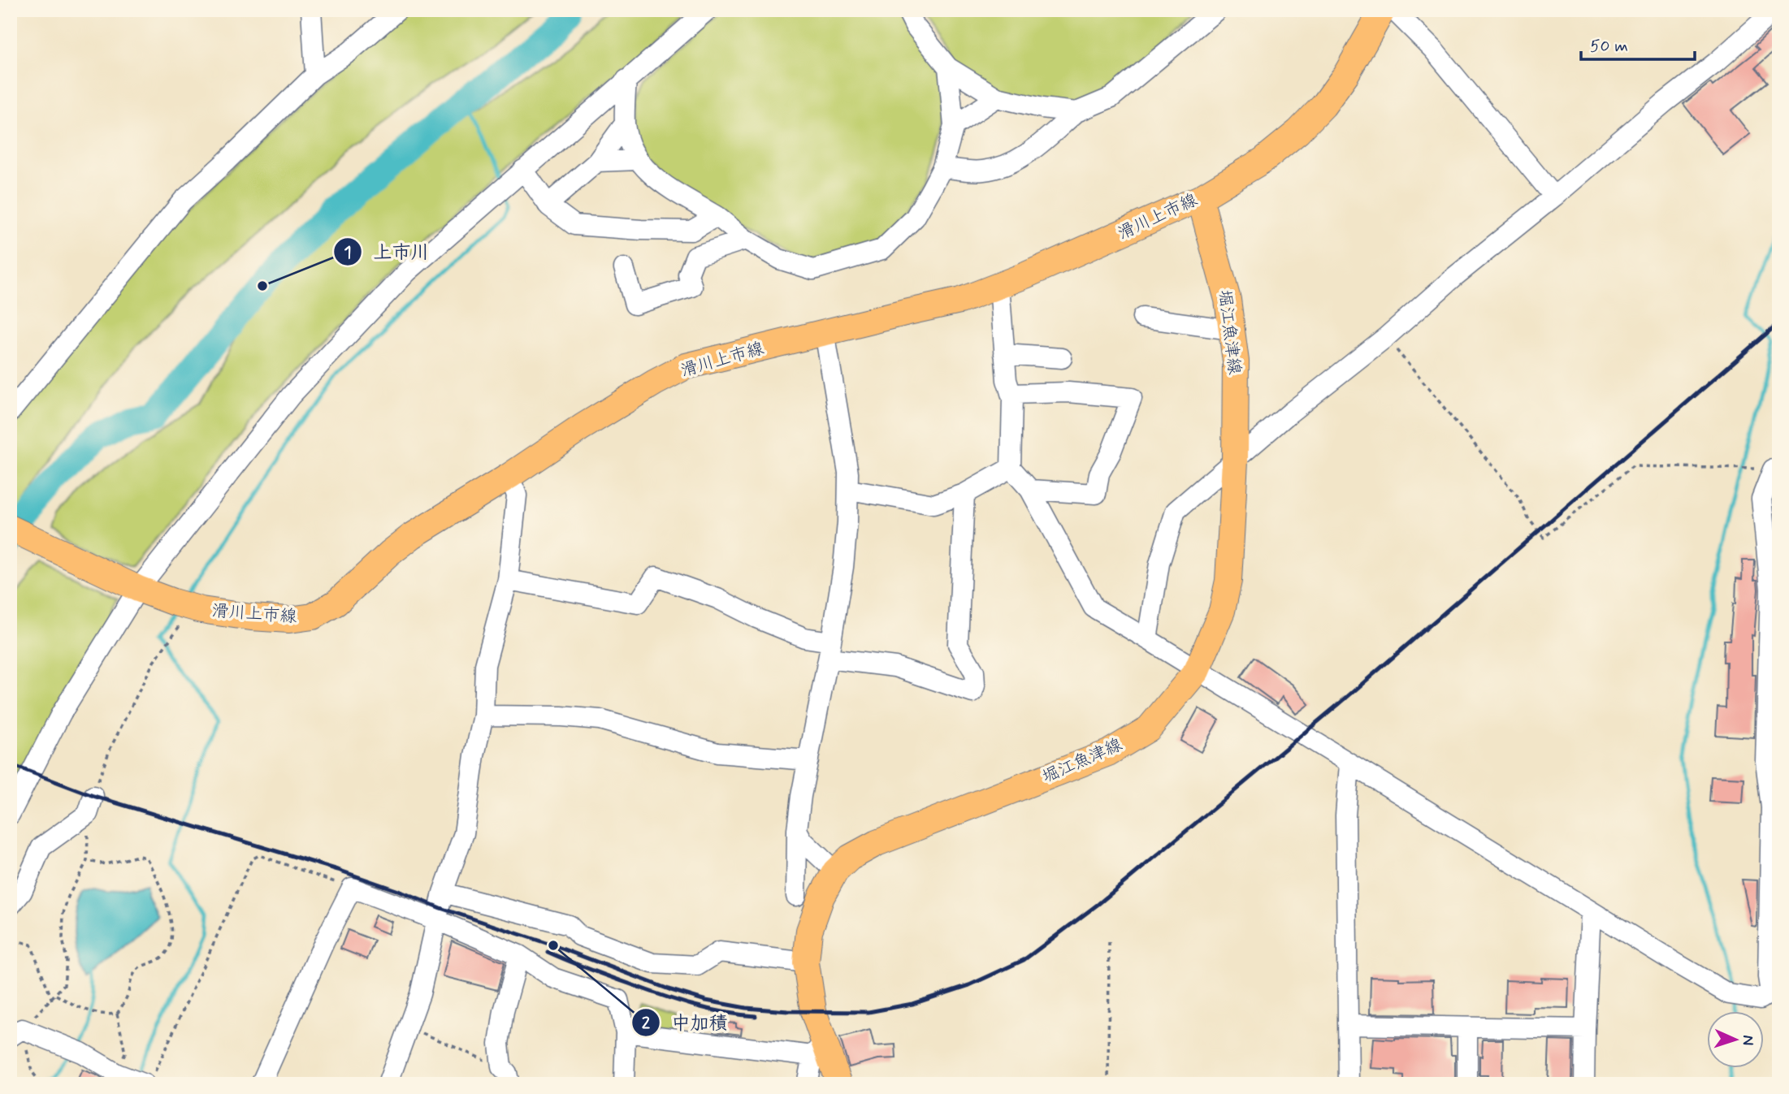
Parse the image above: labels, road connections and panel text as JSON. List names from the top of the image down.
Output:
{
  "streets": {
    "main road": ["滑川上市線", "堀江魚津線"]
  },
  "crossings": [
    ["滑川上市線", "堀江魚津線"]
  ],
  "places": ["上市川", "中加積"],
  "scale_bar": "50 m",
  "north": "right"
}
